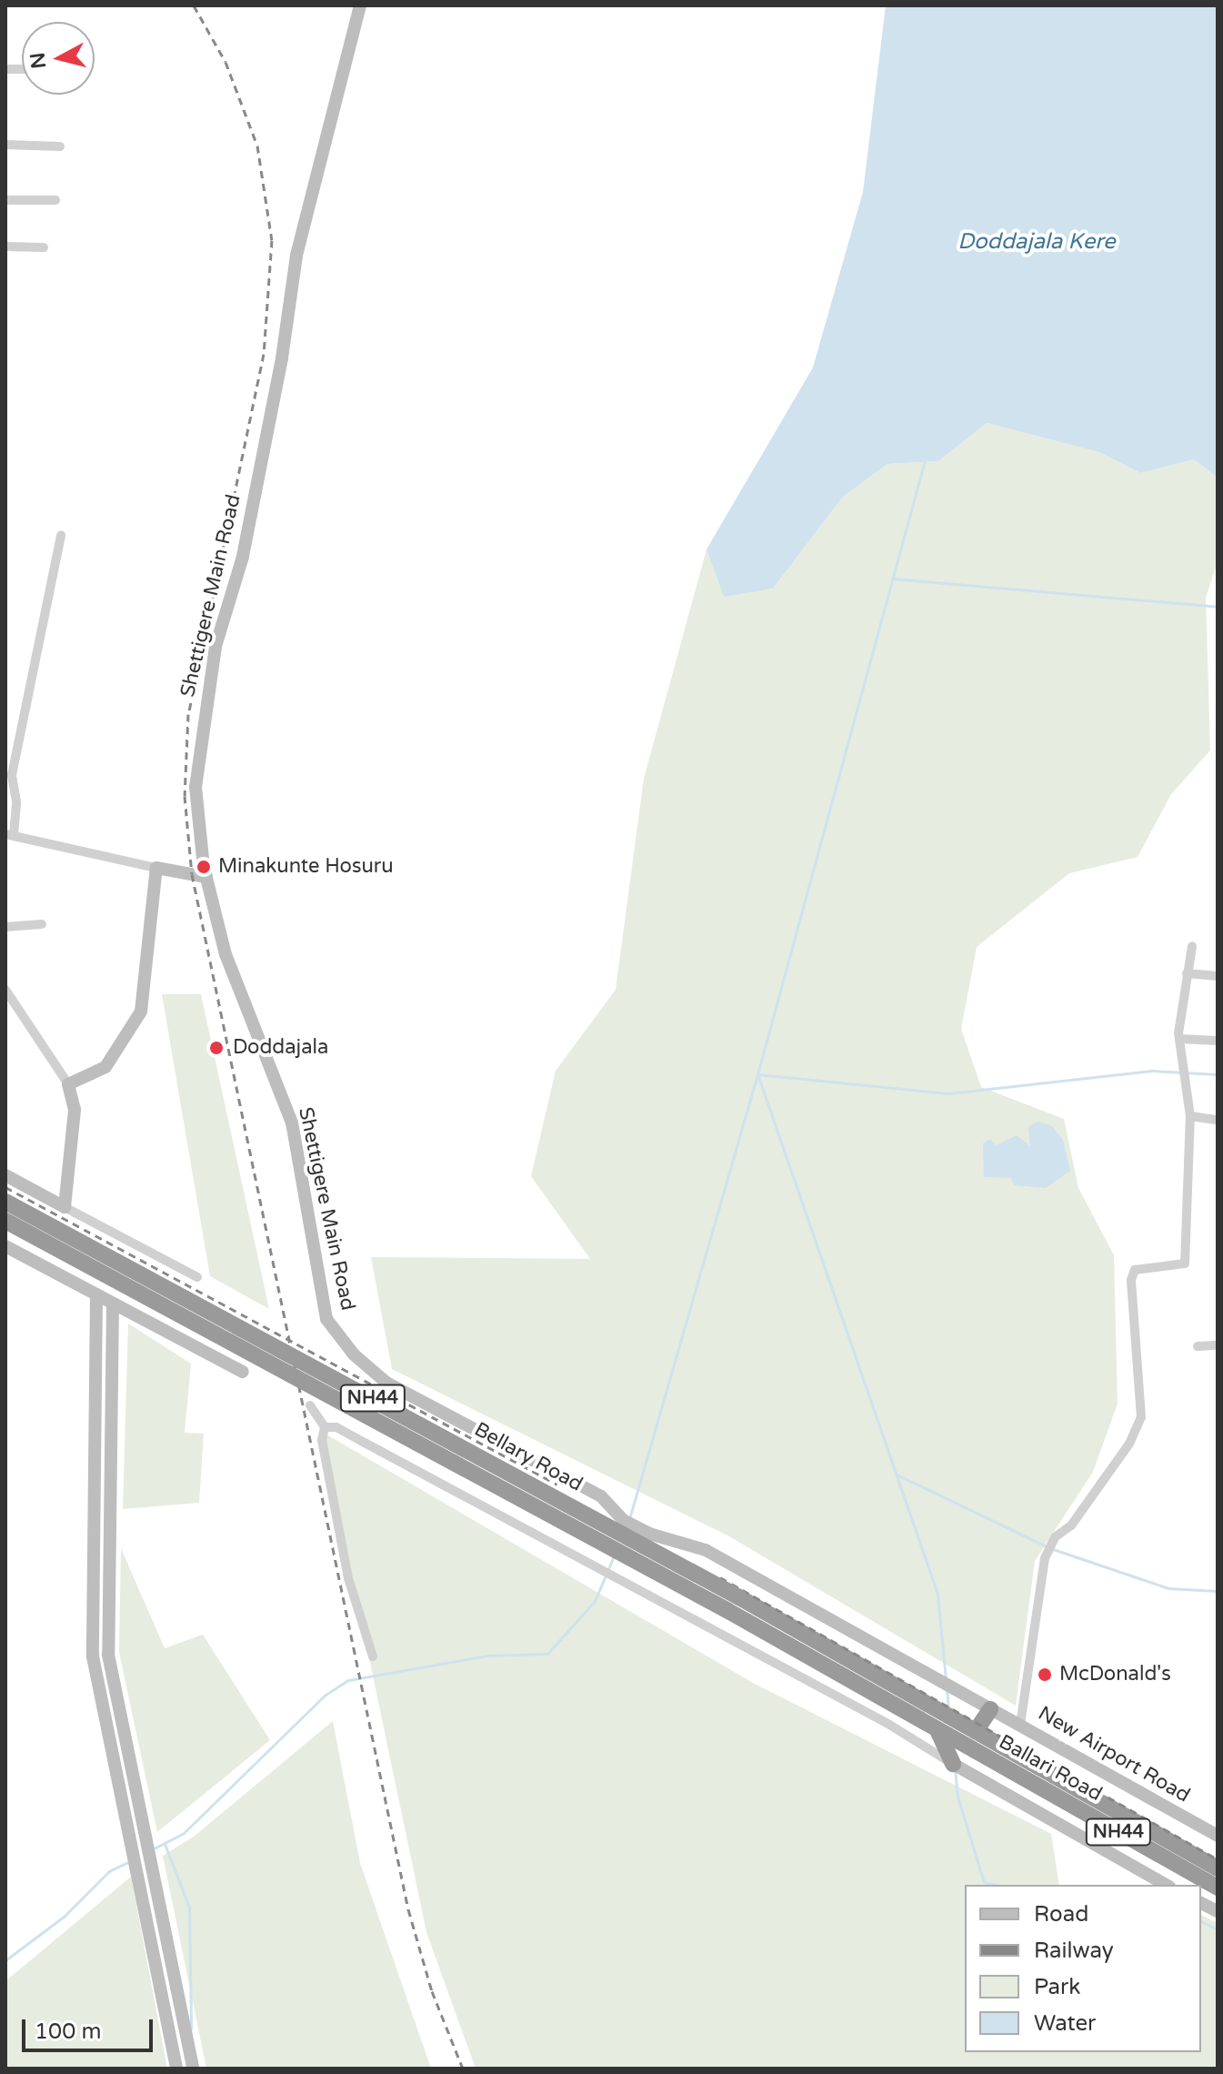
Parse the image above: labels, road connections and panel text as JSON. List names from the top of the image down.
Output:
{
  "streets": {
    "highway": ["NH44", "Bellary Road", "Ballari Road"],
    "street": ["Shettigere Main Road", "New Airport Road"]
  },
  "crossings": [
    ["Shettigere Main Road", "New Airport Road"],
    ["Bellary Road", "Ballari Road"]
  ],
  "water": ["Doddajala Kere"],
  "places": ["Minakunte Hosuru", "Doddajala", "McDonald's"],
  "legend": [
    "Road",
    "Railway",
    "Park",
    "Water"
  ],
  "scale_bar": "100 m",
  "north": "left"
}
